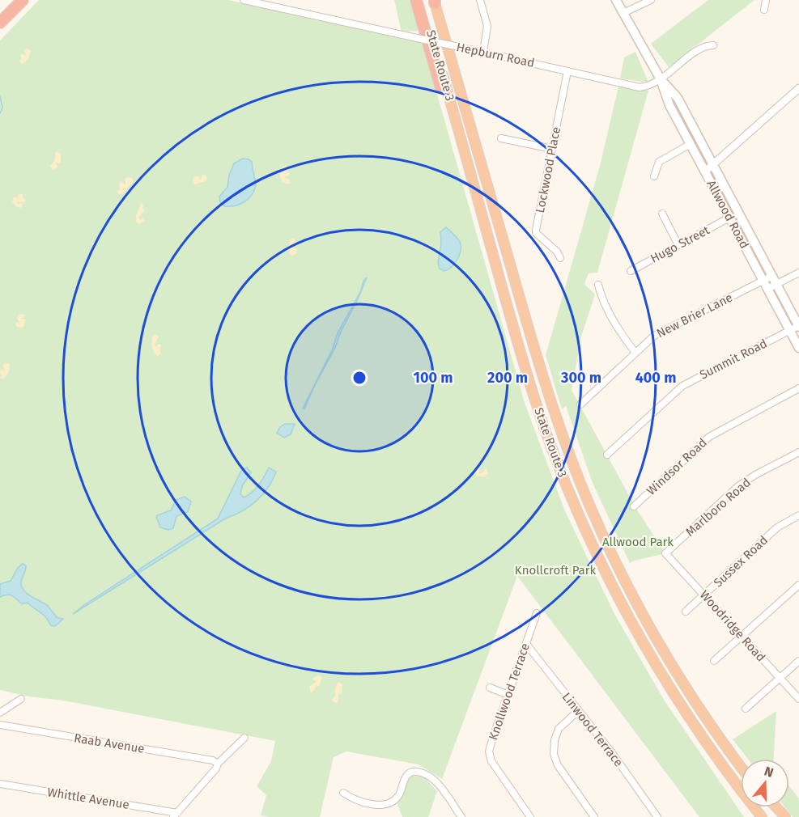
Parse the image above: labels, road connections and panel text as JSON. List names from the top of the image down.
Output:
{
  "streets": {
    "highway": ["State Route 3"],
    "main road": ["Allwood Road"],
    "street": [
      "Hepburn Road",
      "Lockwood Place",
      "Hugo Street",
      "New Brier Lane",
      "Summit Road",
      "Windsor Road",
      "Marlboro Road",
      "Sussex Road",
      "Woodridge Road",
      "Knollwood Terrace",
      "Linwood Terrace",
      "Raab Avenue",
      "Whittle Avenue"
    ]
  },
  "crossings": [
    ["Hepburn Road", "Lockwood Place"],
    ["Hepburn Road", "Allwood Road"],
    ["Allwood Road", "Hugo Street"],
    ["Allwood Road", "New Brier Lane"],
    ["Allwood Road", "Summit Road"],
    ["Marlboro Road", "Woodridge Road"],
    ["Sussex Road", "Woodridge Road"],
    ["Knollwood Terrace", "Linwood Terrace"]
  ],
  "parks": ["Allwood Park", "Knollcroft Park"],
  "north": "top",
  "rings": [
    "100 m",
    "200 m",
    "300 m",
    "400 m"
  ]
}
